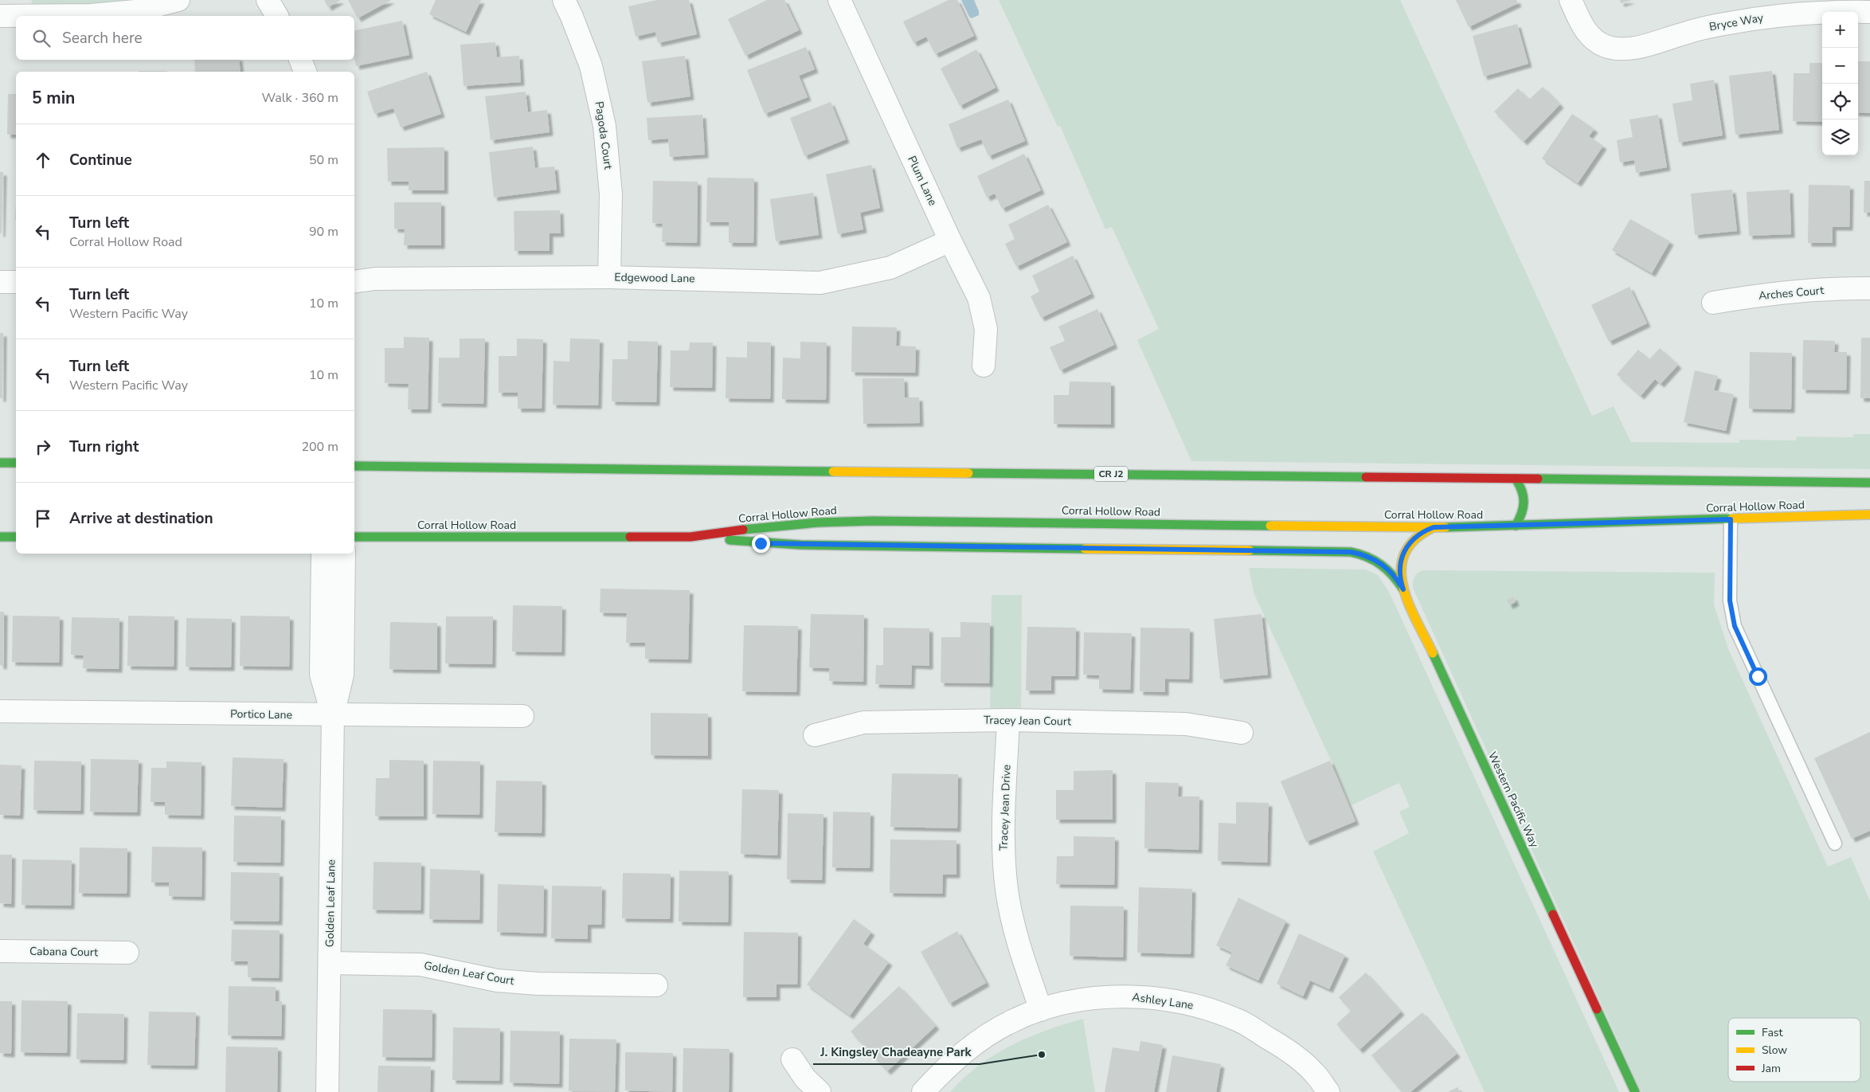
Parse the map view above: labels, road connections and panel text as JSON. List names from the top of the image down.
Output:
{
  "streets": {
    "main road": ["CR J2", "Corral Hollow Road", "Western Pacific Way"],
    "street": [
      "Bryce Way",
      "Pagoda Court",
      "Plum Lane",
      "Edgewood Lane",
      "Arches Court",
      "Portico Lane",
      "Tracey Jean Court",
      "Tracey Jean Drive",
      "Golden Leaf Lane",
      "Cabana Court",
      "Golden Leaf Court",
      "Ashley Lane"
    ]
  },
  "crossings": [
    ["Pagoda Court", "Edgewood Lane"],
    ["Plum Lane", "Edgewood Lane"],
    ["Corral Hollow Road", "Western Pacific Way"],
    ["Portico Lane", "Golden Leaf Lane"],
    ["Tracey Jean Court", "Tracey Jean Drive"],
    ["Tracey Jean Drive", "Ashley Lane"],
    ["Golden Leaf Lane", "Golden Leaf Court"]
  ],
  "places": ["J. Kingsley Chadeayne Park"],
  "legend": ["Fast", "Slow", "Jam"],
  "page": {
    "map_buttons": ["+", "−"],
    "search": "Search here",
    "heading": ["5 min", "Walk · 360 m"],
    "list": [
      ["Continue", "50 m"],
      ["Turn left", "Corral Hollow Road", "90 m"],
      ["Turn left", "Western Pacific Way", "10 m"],
      ["Turn left", "Western Pacific Way", "10 m"],
      ["Turn right", "200 m"],
      "Arrive at destination"
    ]
  }
}
